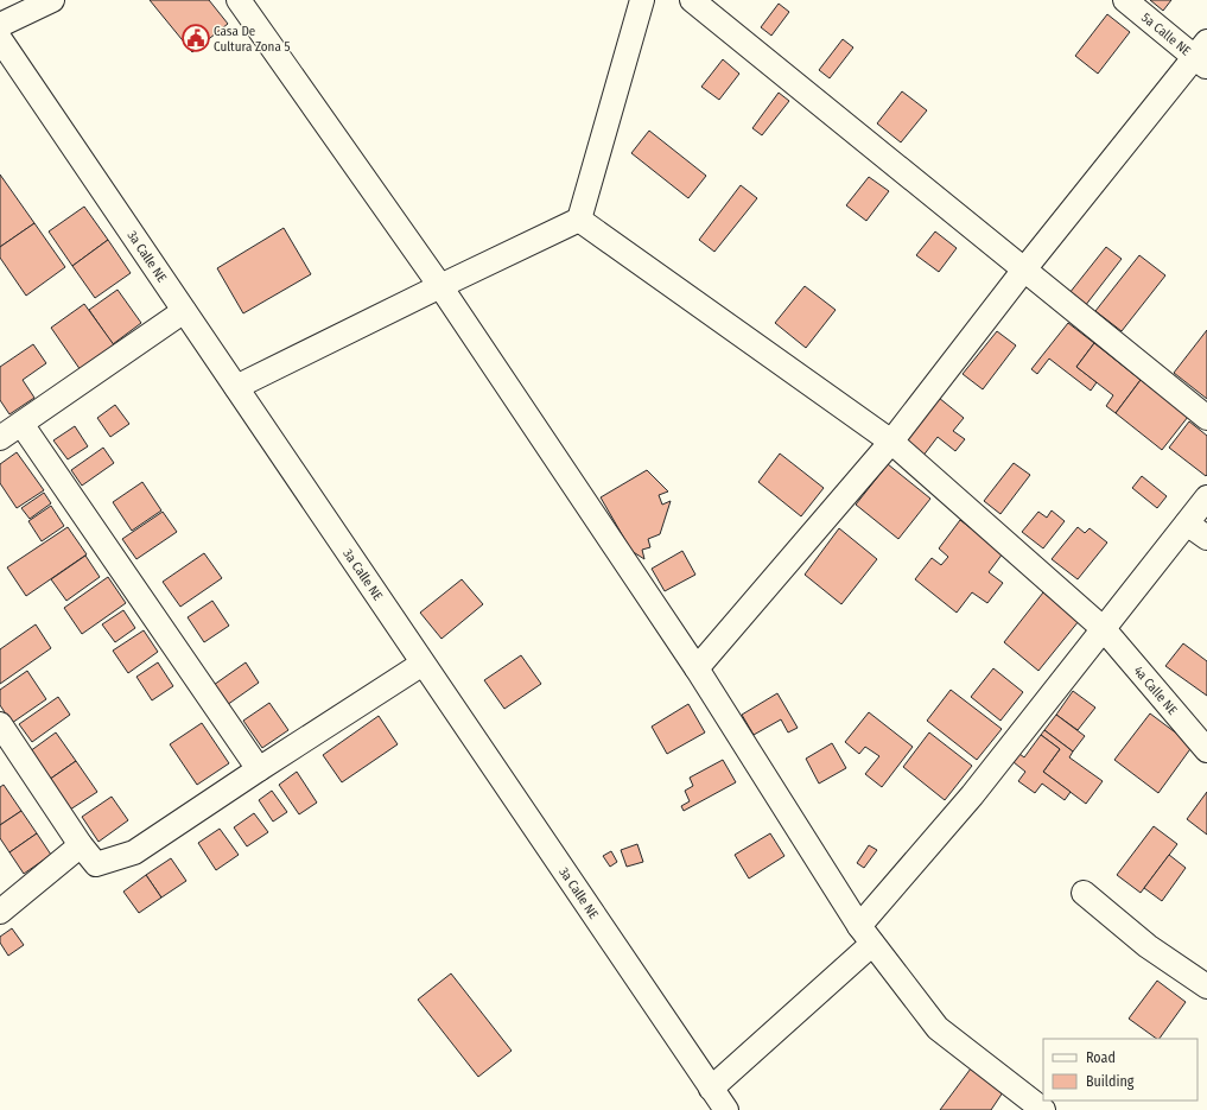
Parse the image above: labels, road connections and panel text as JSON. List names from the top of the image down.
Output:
{
  "streets": {
    "street": ["5a Calle NE", "3a Calle NE", "4a Calle NE"]
  },
  "places": {
    "public building": ["Casa De Cultura Zona 5"]
  },
  "legend": ["Road", "Building"]
}
